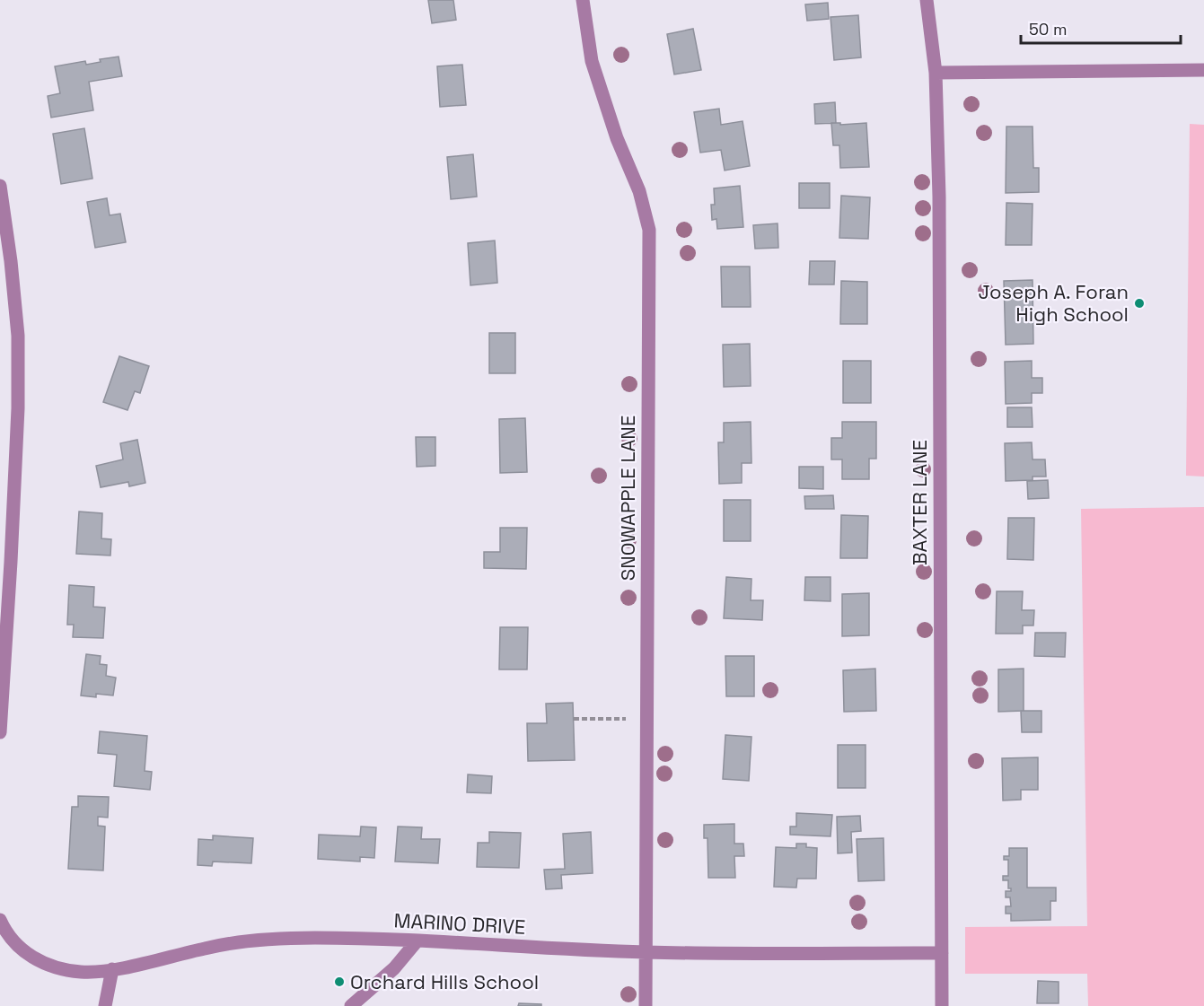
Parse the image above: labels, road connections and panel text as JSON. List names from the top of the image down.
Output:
{
  "streets": {
    "street": ["SNOWAPPLE LANE", "BAXTER LANE", "MARINO DRIVE"]
  },
  "crossings": [
    ["SNOWAPPLE LANE", "MARINO DRIVE"],
    ["BAXTER LANE", "MARINO DRIVE"]
  ],
  "places": ["Joseph A. Foran High School", "Orchard Hills School"],
  "scale_bar": "50 m"
}
